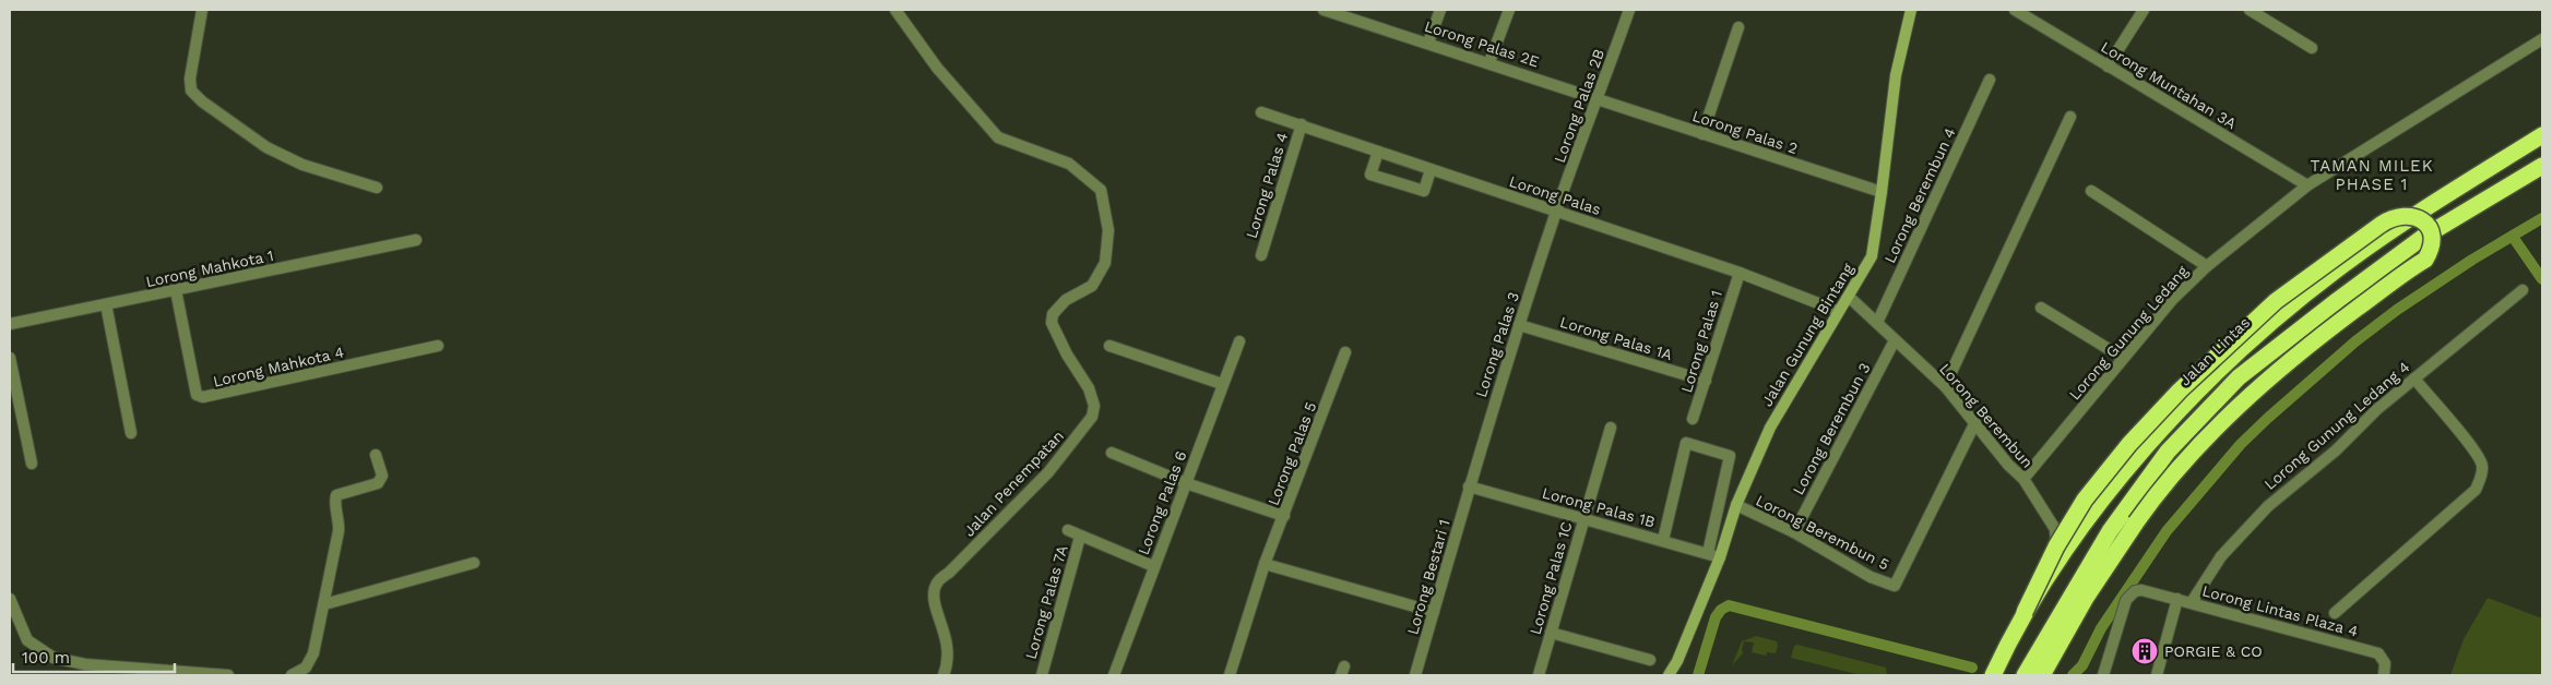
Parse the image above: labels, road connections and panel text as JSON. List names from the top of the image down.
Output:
{
  "streets": {
    "highway": ["Jalan Lintas"],
    "street": [
      "Lorong Palas 2E",
      "Lorong Muntahan 3A",
      "Lorong Palas 2B",
      "Lorong Palas 2",
      "Lorong Palas 4",
      "Lorong Palas",
      "Lorong Berembun 4",
      "Lorong Mahkota 1",
      "Lorong Gunung Ledang",
      "Jalan Gunung Bintang",
      "Lorong Palas 1A",
      "Lorong Palas 1",
      "Lorong Palas 3",
      "Lorong Mahkota 4",
      "Lorong Berembun",
      "Lorong Gunung Ledang 4",
      "Lorong Berembun 3",
      "Lorong Palas 5",
      "Jalan Penempatan",
      "Lorong Palas 6",
      "Lorong Palas 1B",
      "Lorong Berembun 5",
      "Lorong Bestari 1",
      "Lorong Palas 1C",
      "Lorong Palas 7A",
      "Lorong Lintas Plaza 4"
    ]
  },
  "crossings": [
    ["Lorong Palas 2E", "Lorong Palas 2B"],
    ["Lorong Palas 2E", "Lorong Palas 2"],
    ["Lorong Muntahan 3A", "Lorong Gunung Ledang"],
    ["Lorong Palas 2B", "Lorong Palas 2"],
    ["Lorong Palas 2B", "Lorong Palas"],
    ["Lorong Palas 2B", "Lorong Palas 3"],
    ["Lorong Palas 2", "Jalan Gunung Bintang"],
    ["Lorong Palas 4", "Lorong Palas"],
    ["Lorong Palas", "Jalan Gunung Bintang"],
    ["Lorong Palas", "Lorong Palas 1"],
    ["Lorong Palas", "Lorong Palas 3"],
    ["Lorong Berembun 4", "Lorong Berembun"],
    ["Lorong Mahkota 1", "Lorong Mahkota 4"],
    ["Lorong Gunung Ledang", "Lorong Berembun"],
    ["Jalan Gunung Bintang", "Lorong Berembun"],
    ["Jalan Gunung Bintang", "Lorong Palas 1B"],
    ["Jalan Gunung Bintang", "Lorong Berembun 5"],
    ["Lorong Palas 1A", "Lorong Palas 1"],
    ["Lorong Palas 1A", "Lorong Palas 3"],
    ["Lorong Palas 3", "Lorong Palas 1B"],
    ["Lorong Palas 3", "Lorong Bestari 1"],
    ["Lorong Berembun", "Lorong Berembun 3"],
    ["Lorong Berembun", "Lorong Berembun 5"],
    ["Lorong Gunung Ledang 4", "Lorong Lintas Plaza 4"],
    ["Lorong Berembun 3", "Lorong Berembun 5"],
    ["Lorong Palas 1B", "Lorong Bestari 1"],
    ["Lorong Palas 1B", "Lorong Palas 1C"]
  ],
  "districts": ["TAMAN MILEK PHASE 1"],
  "places": {
    "building": ["PORGIE & CO"]
  },
  "scale_bar": "100 m"
}
